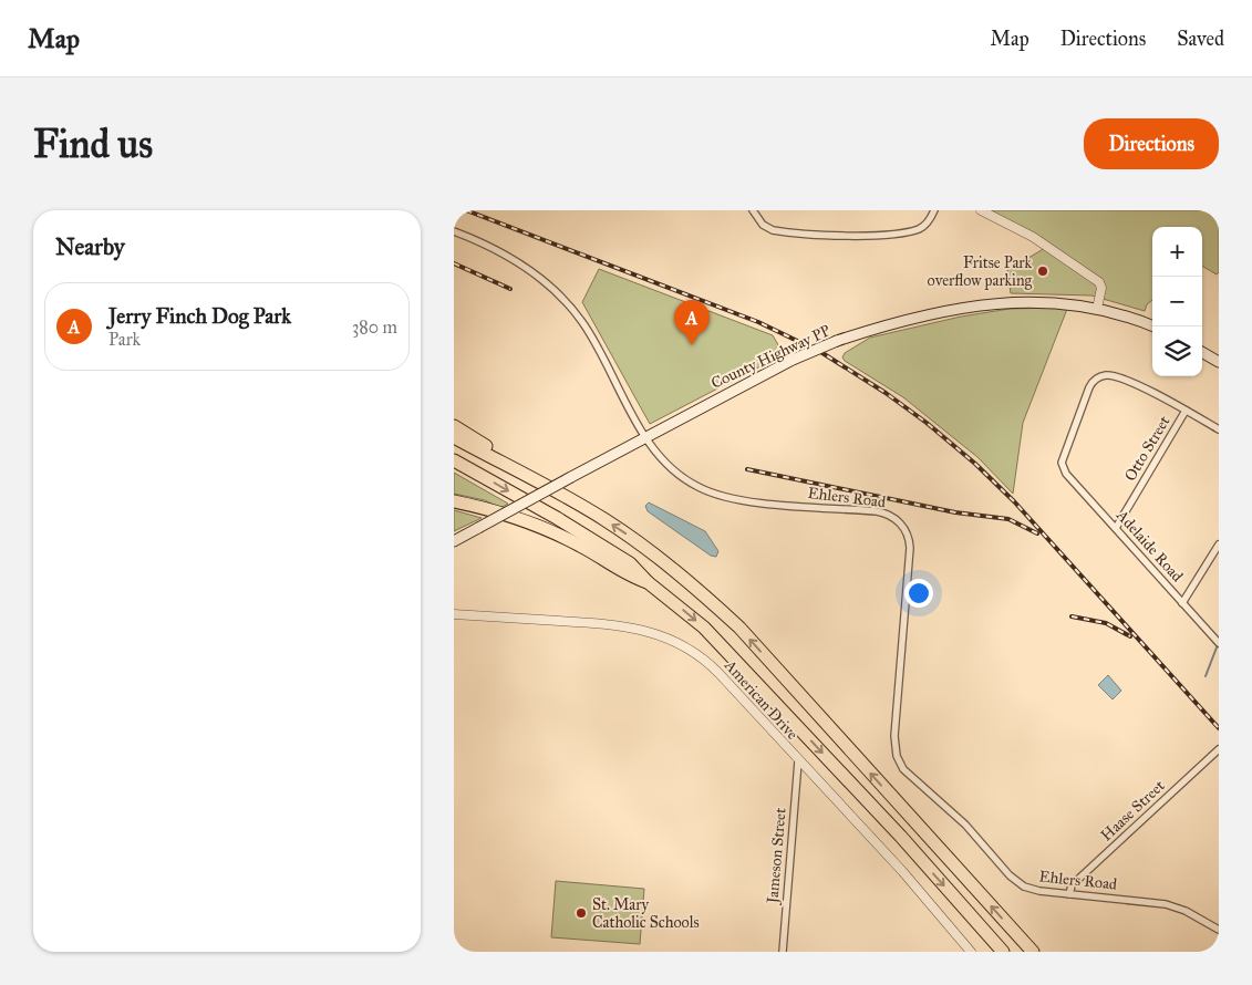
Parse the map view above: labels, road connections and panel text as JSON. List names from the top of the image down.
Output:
{
  "streets": {
    "main road": ["County Highway PP"],
    "street": [
      "Otto Street",
      "Ehlers Road",
      "Adelaide Road",
      "American Drive",
      "Haase Street",
      "Jameson Street"
    ]
  },
  "crossings": [
    ["County Highway PP", "Ehlers Road"],
    ["Otto Street", "Adelaide Road"],
    ["Ehlers Road", "Haase Street"],
    ["American Drive", "Jameson Street"]
  ],
  "places": ["Fritse Park overflow parking", "St. Mary Catholic Schools"],
  "page": {
    "header": "Map",
    "nav": ["Map", "Directions", "Saved"],
    "buttons": "Directions",
    "title": "Find us",
    "heading": "Nearby",
    "map_buttons": ["+", "−"],
    "list": [
      {
        "mark": "A",
        "name": "Jerry Finch Dog Park",
        "note": "Park",
        "value": "380 m"
      }
    ],
    "pins": "A"
  }
}
